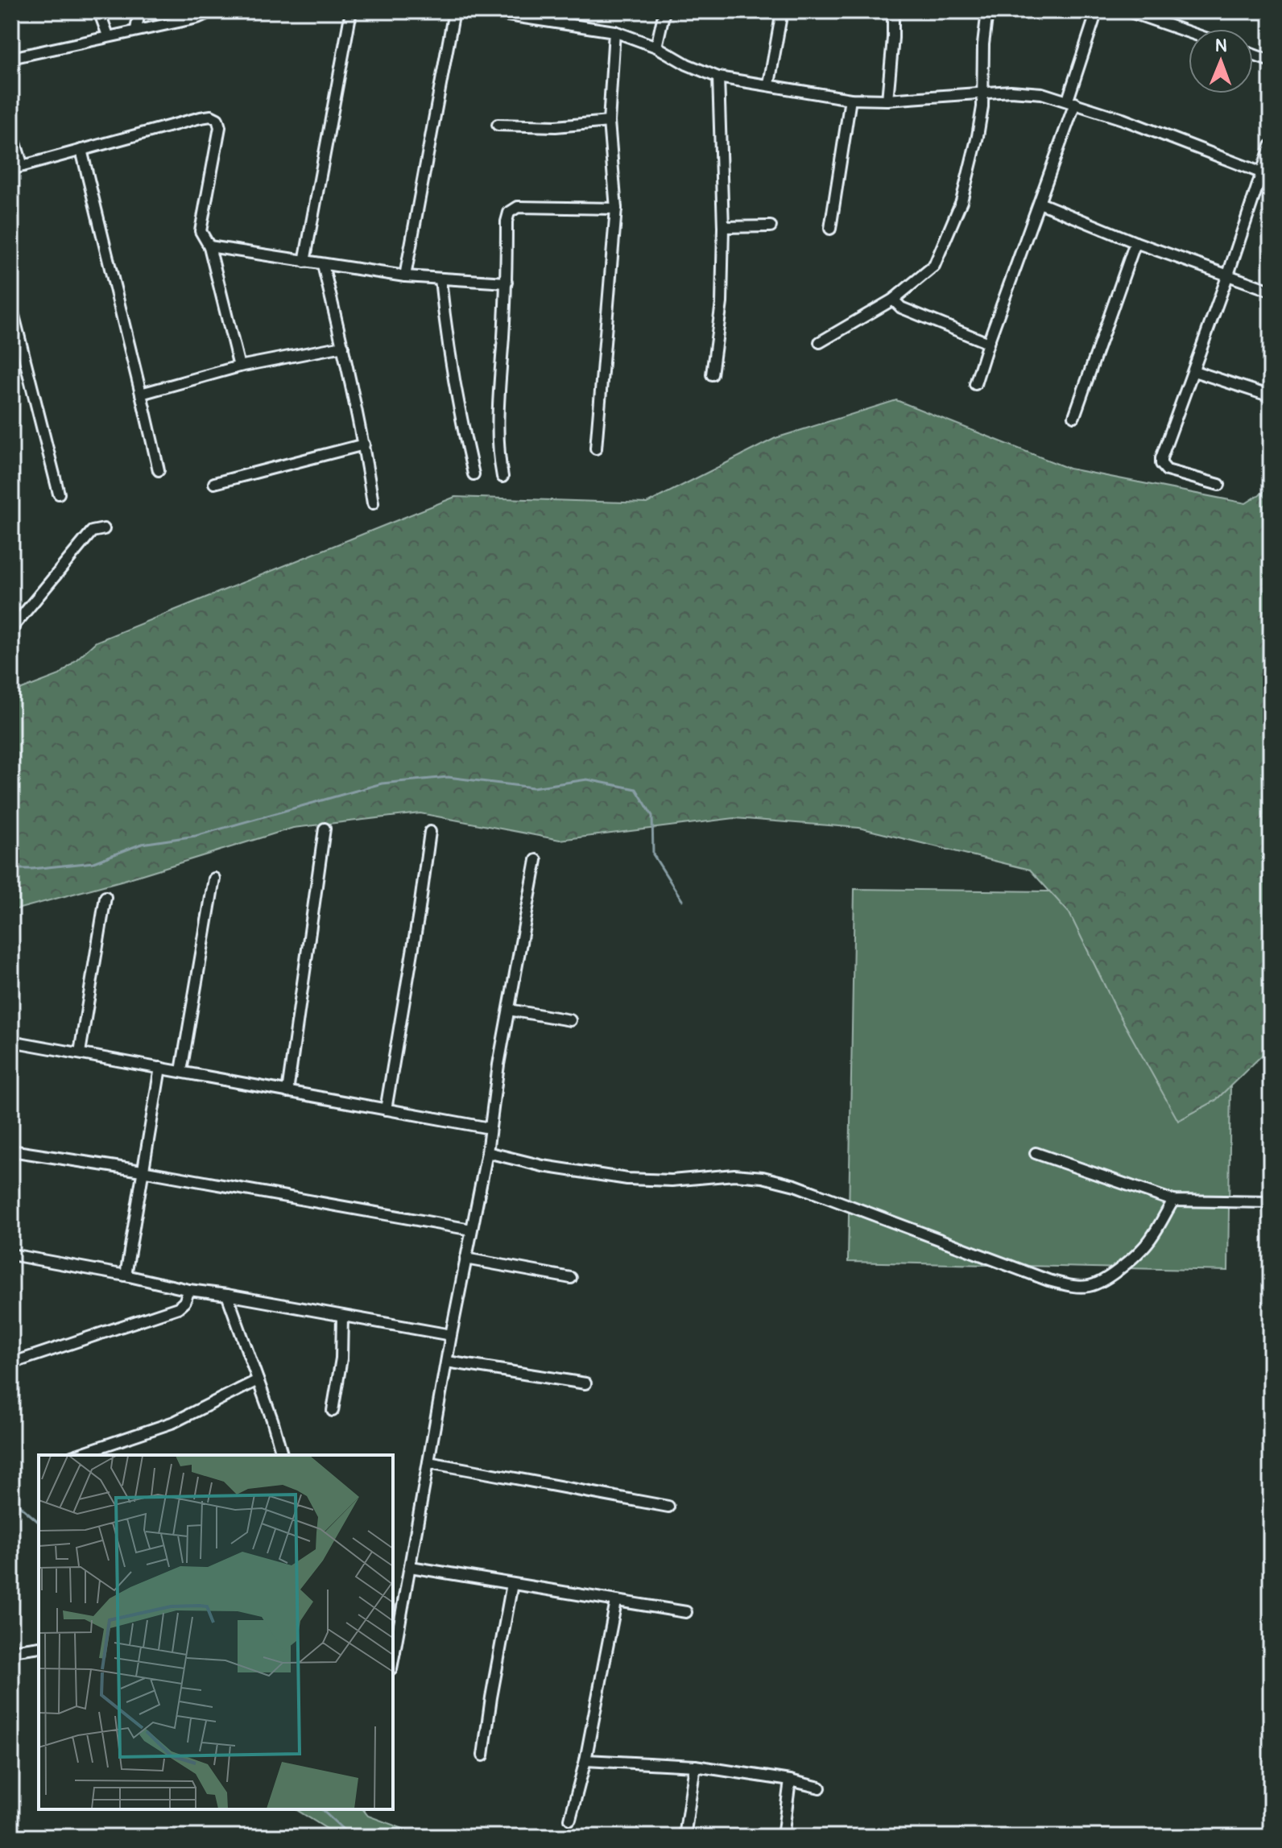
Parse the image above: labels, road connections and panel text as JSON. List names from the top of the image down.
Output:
{
  "north": "top"
}
